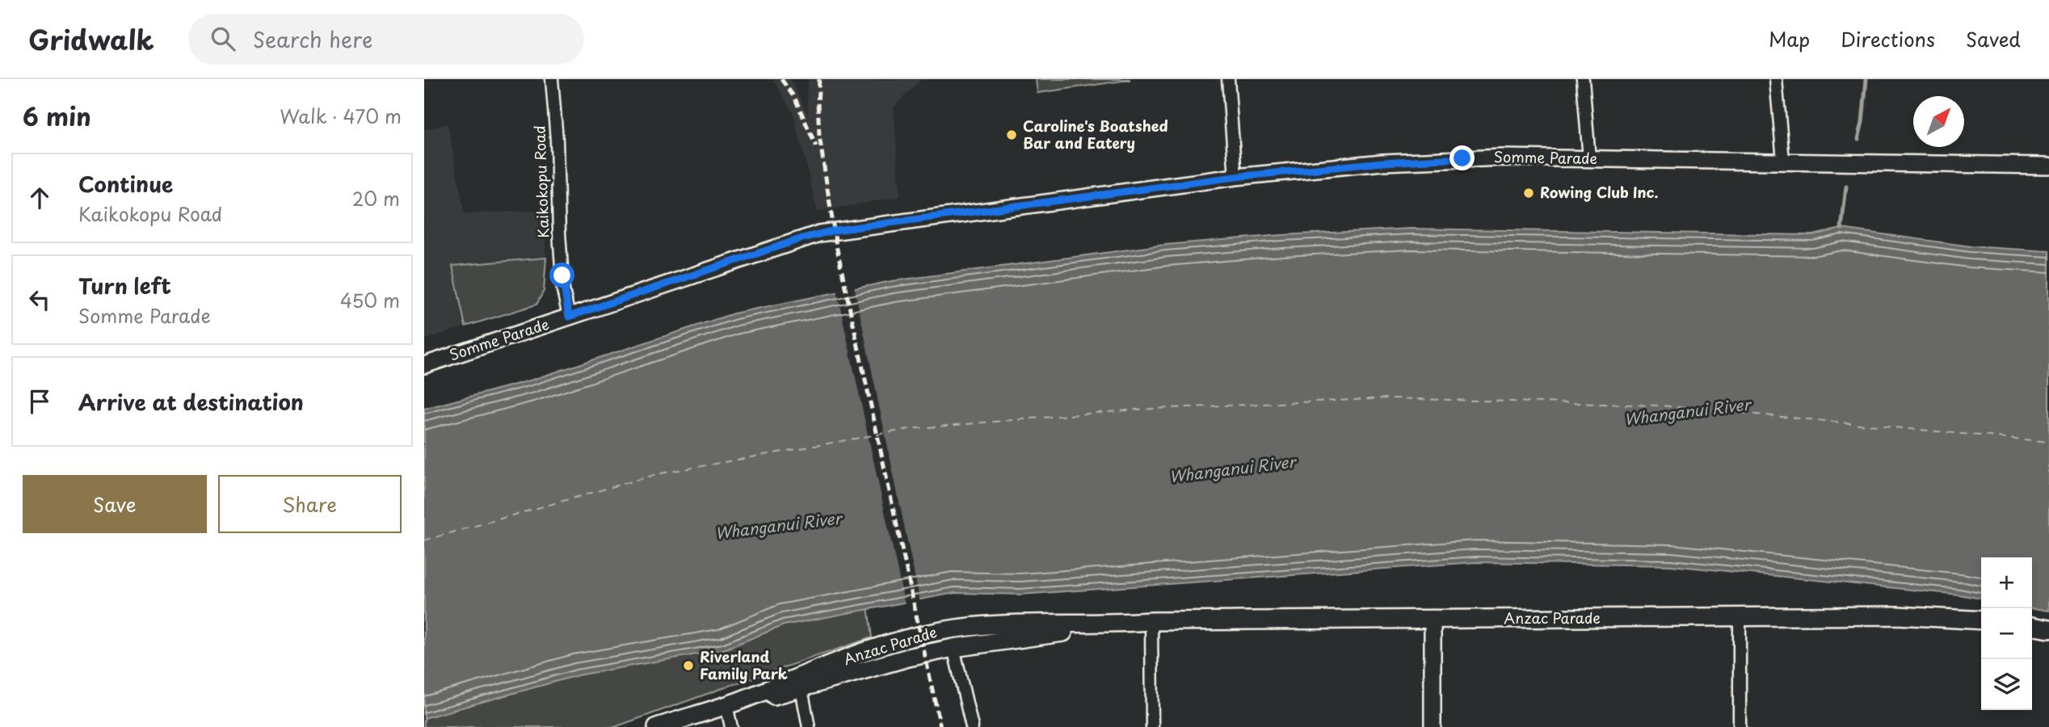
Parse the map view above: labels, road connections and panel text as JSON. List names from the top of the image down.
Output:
{
  "streets": {
    "main road": ["Somme Parade", "Anzac Parade"],
    "street": ["Kaikokopu Road"]
  },
  "crossings": [
    ["Somme Parade", "Kaikokopu Road"]
  ],
  "water": ["Whanganui River"],
  "places": ["Caroline's Boatshed Bar and Eatery", "Rowing Club Inc.", "Riverland Family Park"],
  "north": "top right",
  "page": {
    "header": "Gridwalk",
    "search": "Search here",
    "nav": ["Map", "Directions", "Saved"],
    "heading": ["6 min", "Walk · 470 m"],
    "list": [
      ["Continue", "Kaikokopu Road", "20 m"],
      ["Turn left", "Somme Parade", "450 m"],
      "Arrive at destination"
    ],
    "buttons": ["Save", "Share"],
    "map_buttons": ["+", "−"]
  }
}
